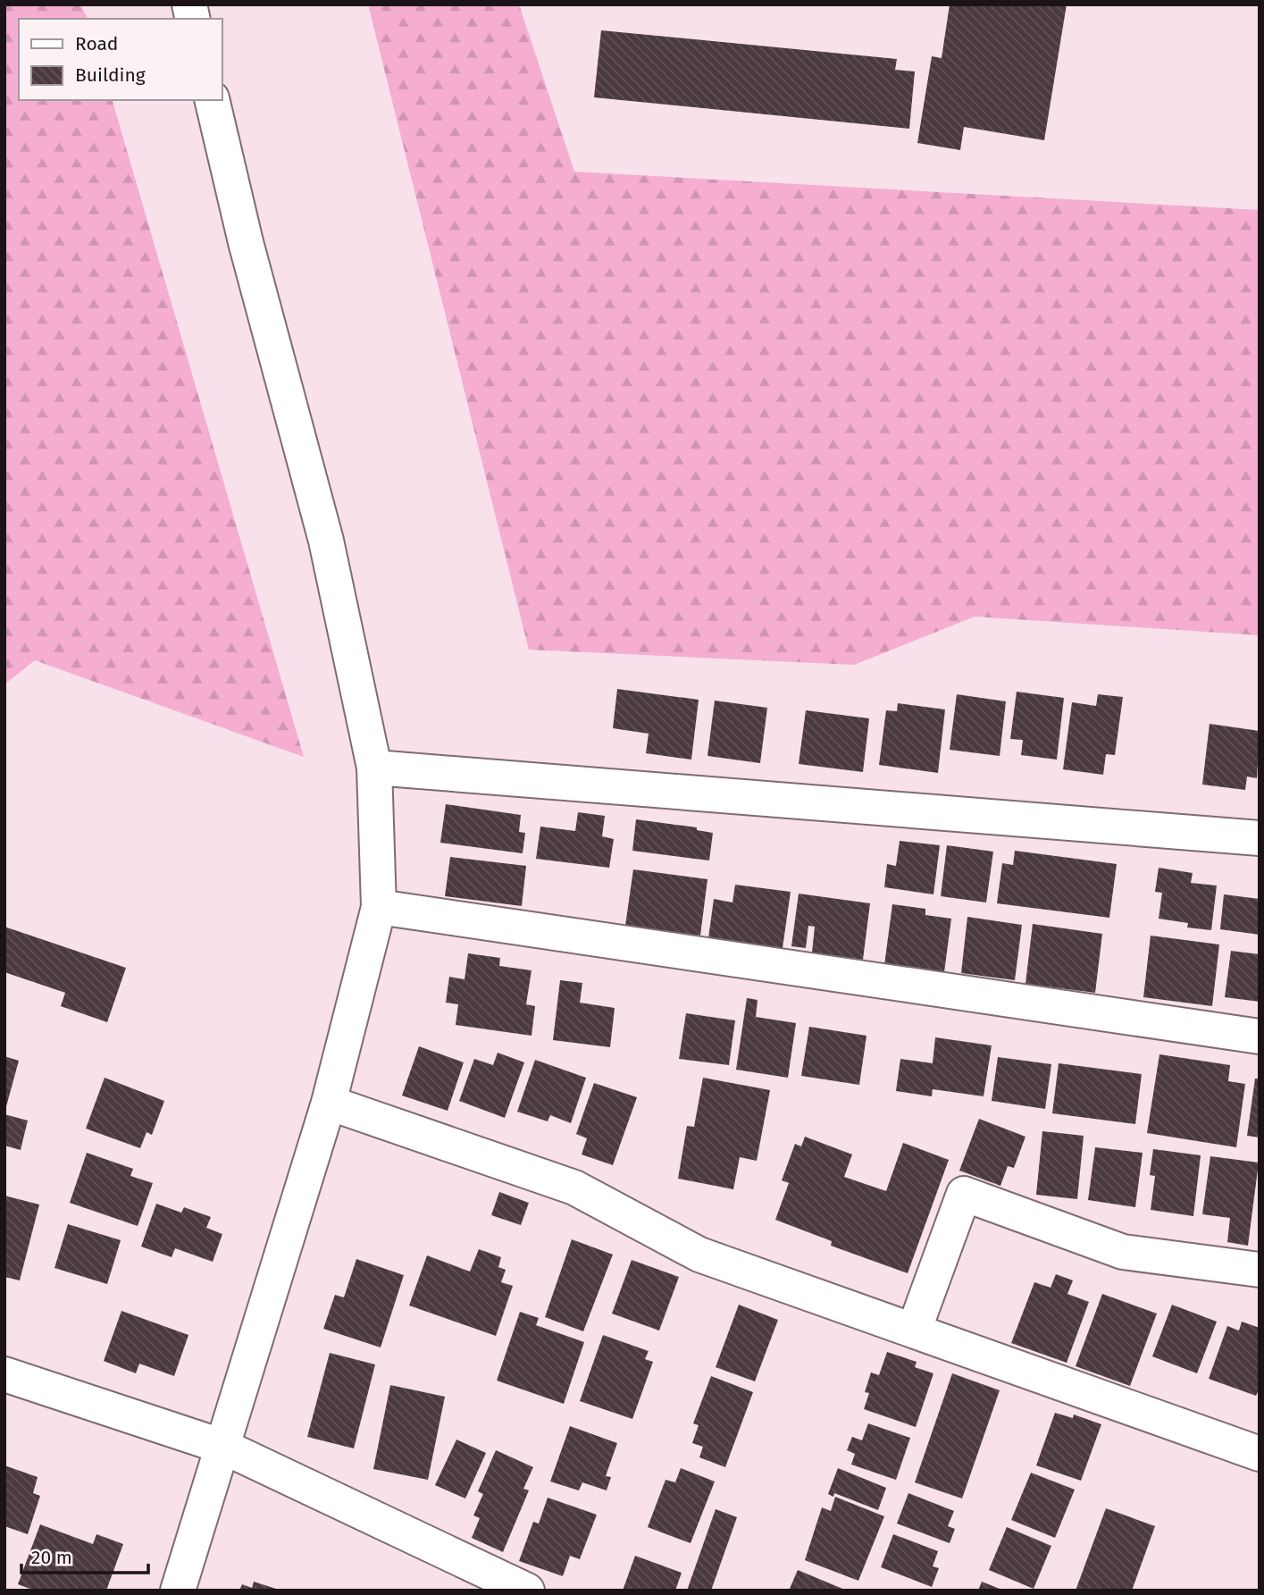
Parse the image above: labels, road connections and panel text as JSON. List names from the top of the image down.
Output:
{
  "legend": ["Road", "Building"],
  "scale_bar": "20 m"
}
